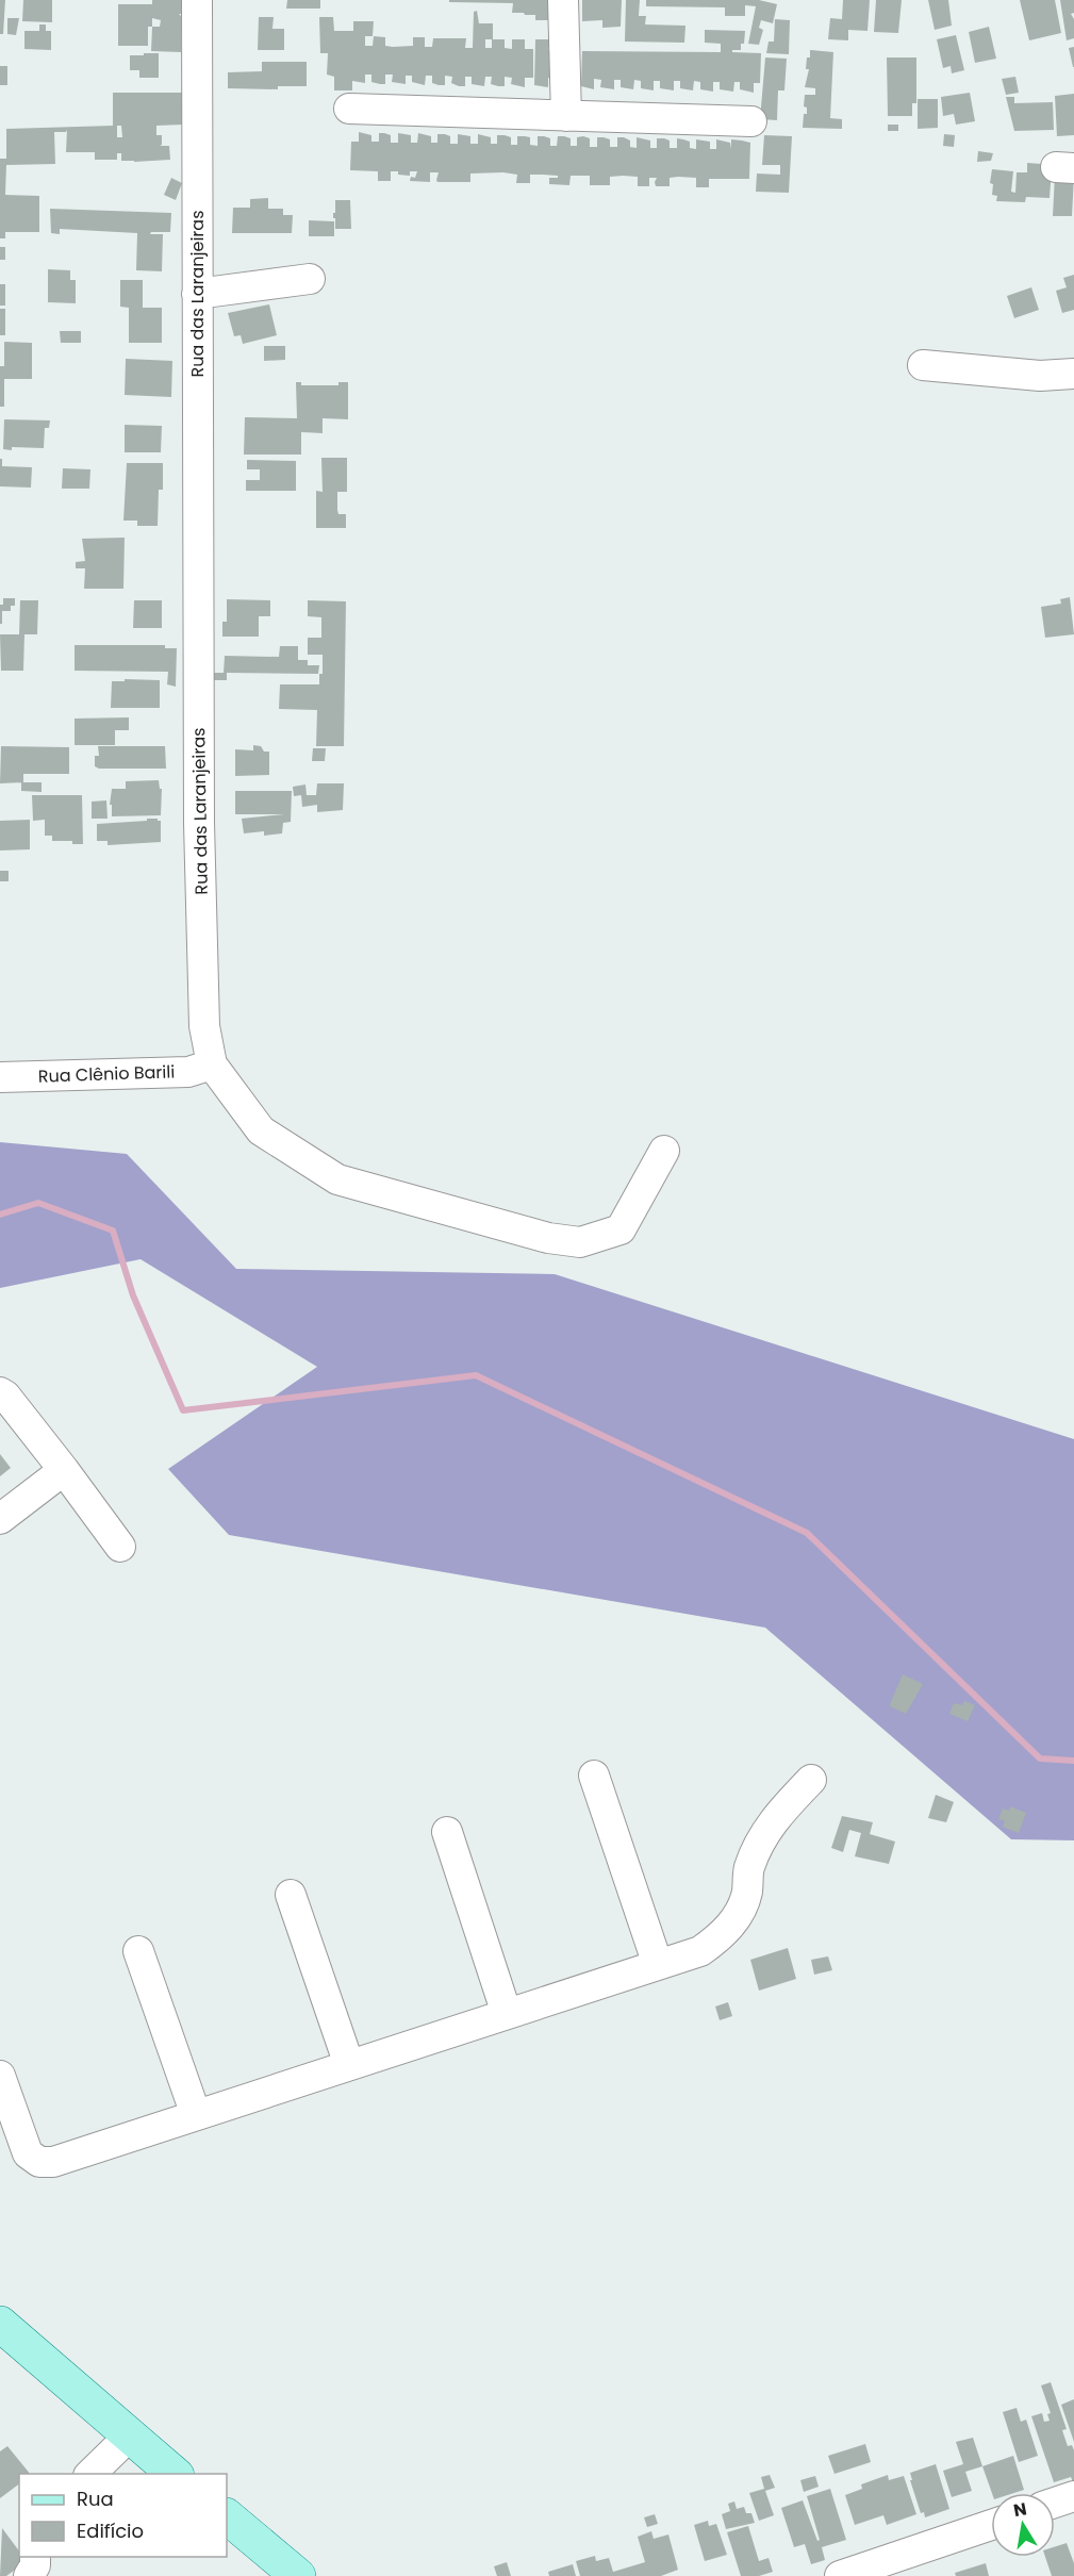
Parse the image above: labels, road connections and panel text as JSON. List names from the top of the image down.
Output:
{
  "streets": {
    "street": ["Rua das Laranjeiras", "Rua Clênio Barili"]
  },
  "crossings": [
    ["Rua das Laranjeiras", "Rua Clênio Barili"]
  ],
  "legend": ["Rua", "Edifício"],
  "north": "top"
}
